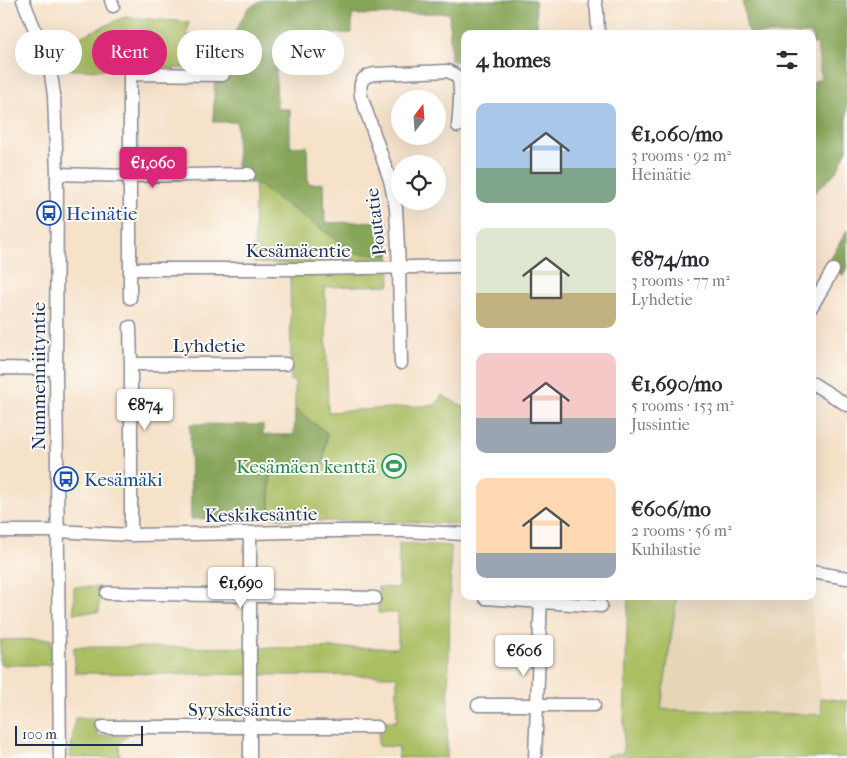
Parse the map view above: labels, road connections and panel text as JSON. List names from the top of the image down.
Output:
{
  "streets": {
    "street": [
      "Poutatie",
      "Kesämäentie",
      "Lyhdetie",
      "Nummenniityntie",
      "Keskikesäntie",
      "Syyskesäntie"
    ]
  },
  "crossings": [
    ["Poutatie", "Kesämäentie"],
    ["Nummenniityntie", "Keskikesäntie"]
  ],
  "places": {
    "bus stop": ["Heinätie", "Kesämäki"],
    "sports": ["Kesämäen kenttä"]
  },
  "scale_bar": "100 m",
  "north": "top",
  "page": {
    "chip": [
      "Buy",
      "Rent",
      "Filters",
      "New"
    ],
    "heading": "4 homes",
    "list": [
      {
        "name": "€1,060/mo",
        "note": "3 rooms · 92 m² · Heinätie"
      },
      {
        "name": "€874/mo",
        "note": "3 rooms · 77 m² · Lyhdetie"
      },
      {
        "name": "€1,690/mo",
        "note": "5 rooms · 153 m² · Jussintie"
      },
      {
        "name": "€606/mo",
        "note": "2 rooms · 56 m² · Kuhilastie"
      }
    ],
    "price": [
      "€1,060",
      "€874",
      "€1,690",
      "€606"
    ],
    "scale": "100 m"
  }
}
